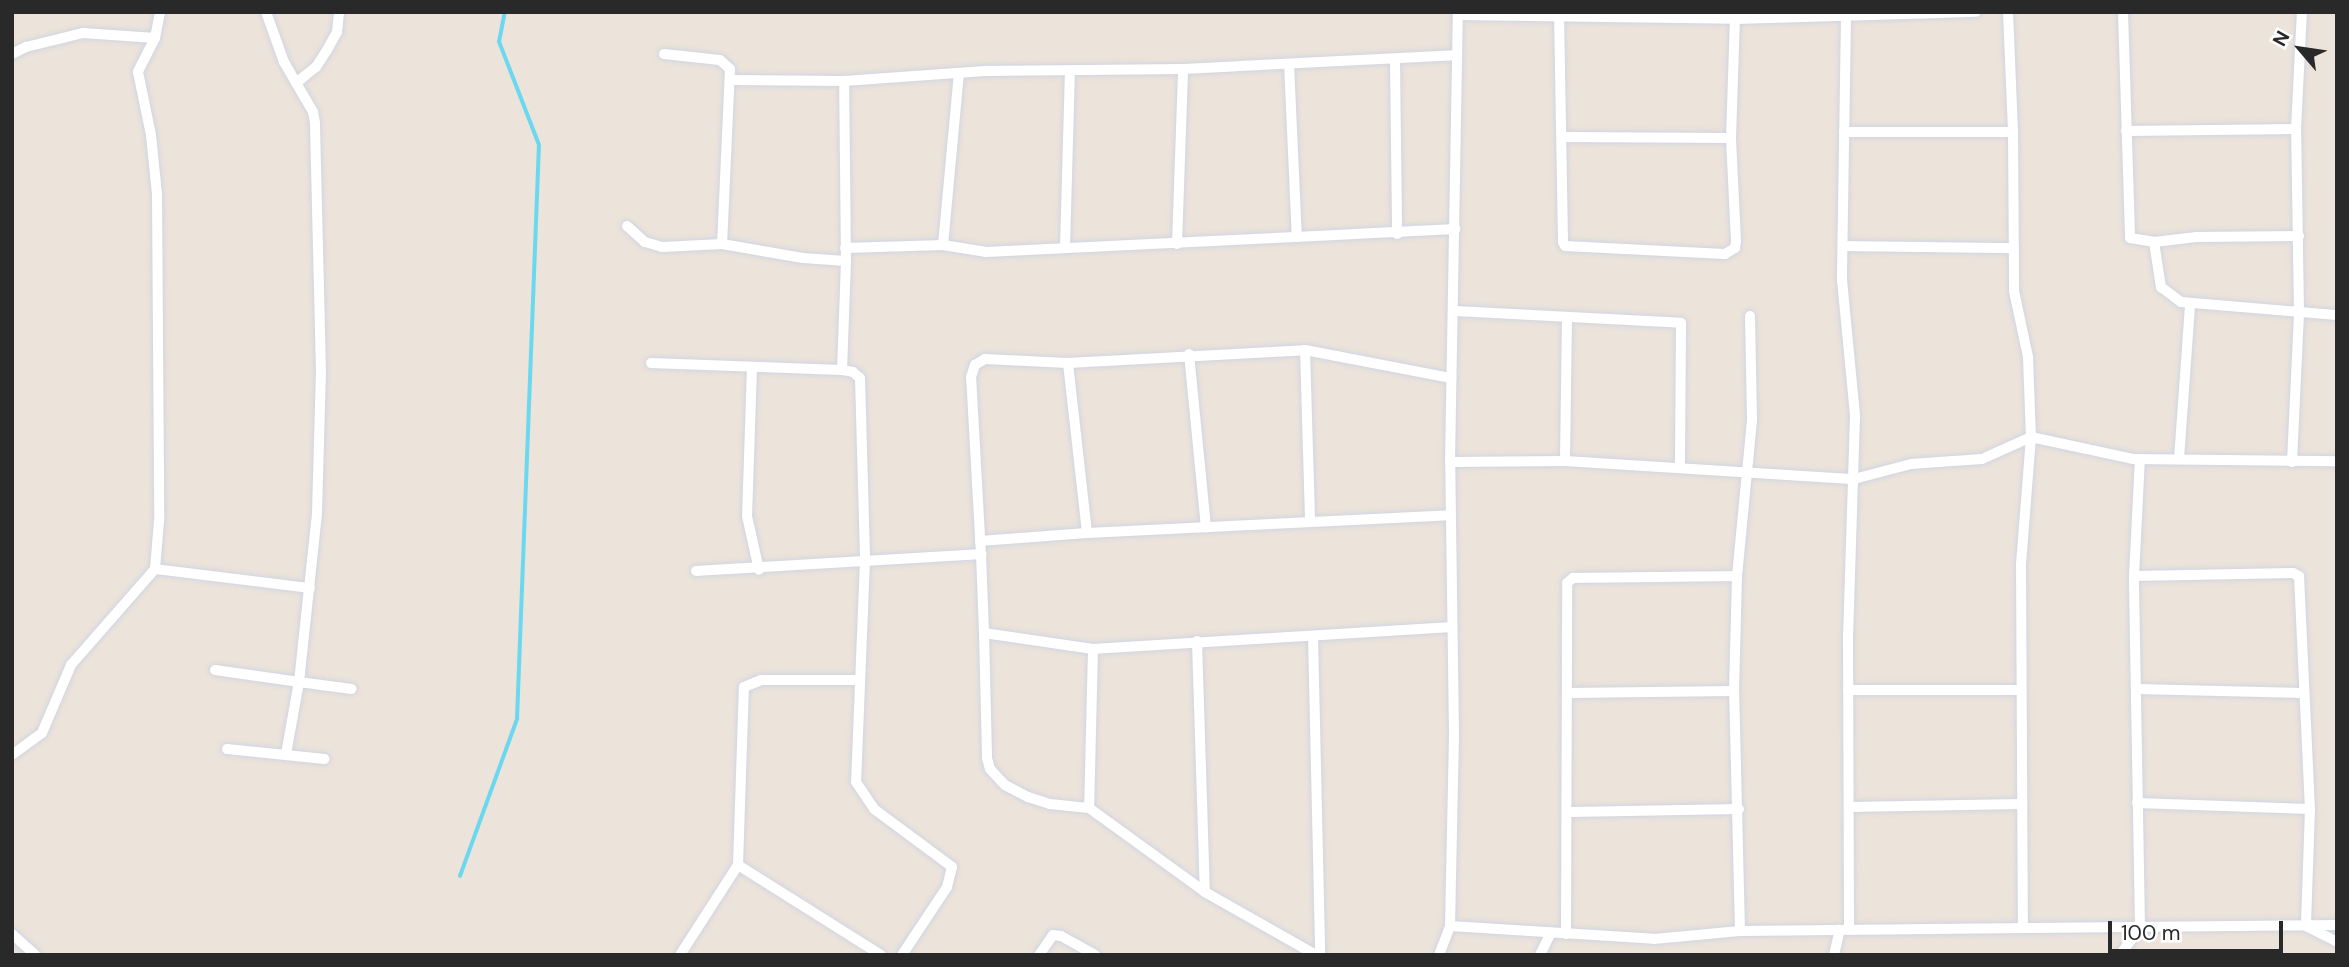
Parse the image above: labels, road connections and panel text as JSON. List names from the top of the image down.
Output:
{
  "scale_bar": "100 m",
  "north": "top left"
}
